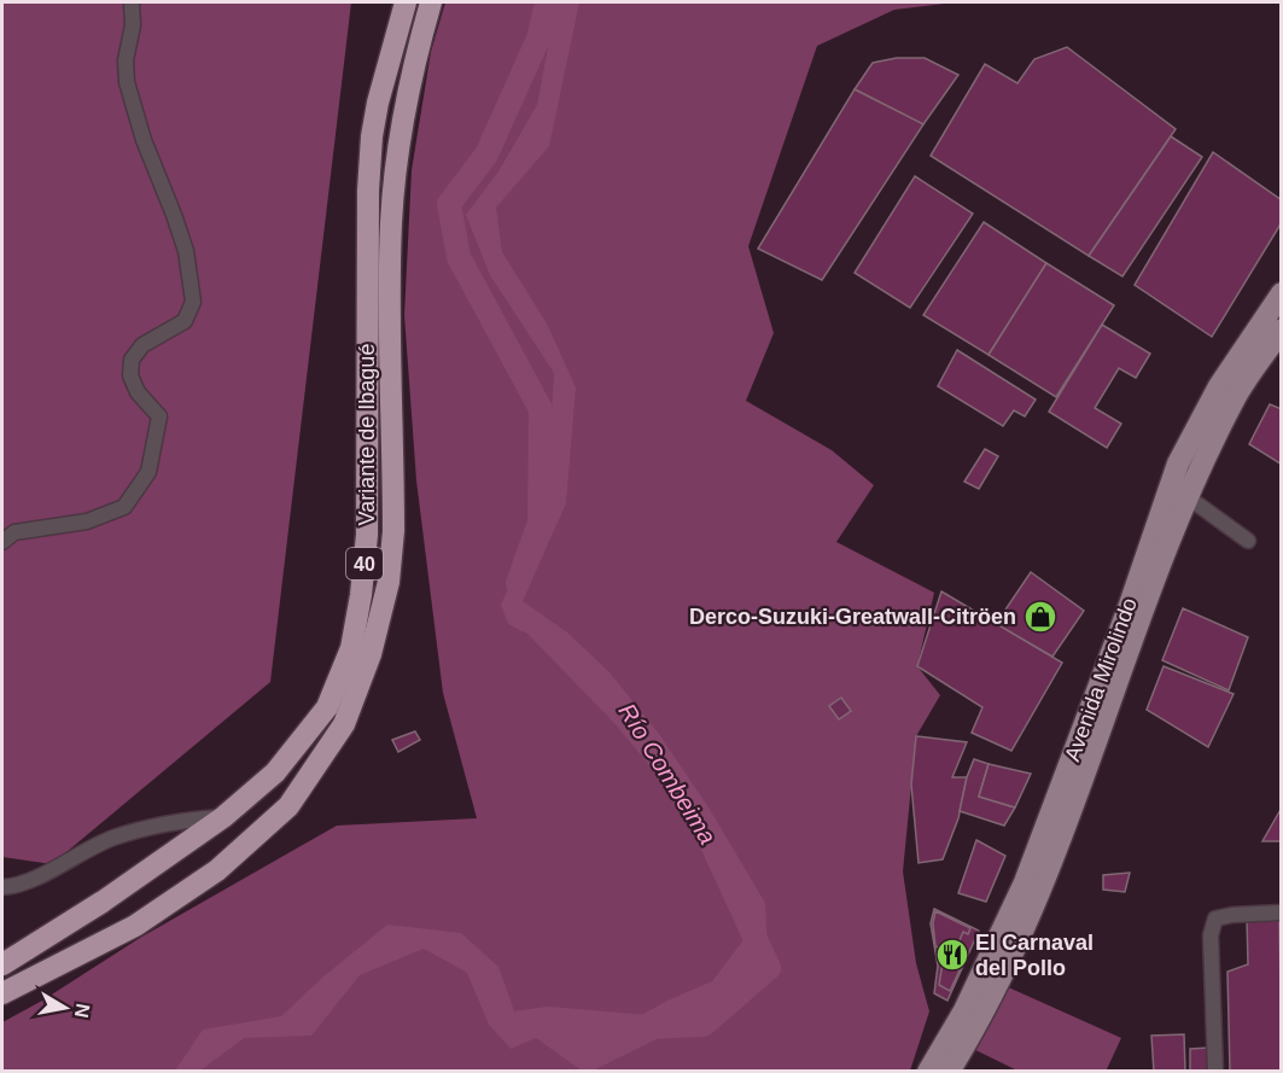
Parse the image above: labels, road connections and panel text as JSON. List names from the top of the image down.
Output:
{
  "streets": {
    "highway": ["Variante de Ibagué", "40"],
    "main road": ["Avenida Mirolindo"]
  },
  "water": ["Río Combeima"],
  "places": {
    "shop": ["Derco-Suzuki-Greatwall-Citröen"],
    "restaurant": ["El Carnaval del Pollo"]
  },
  "north": "right"
}
